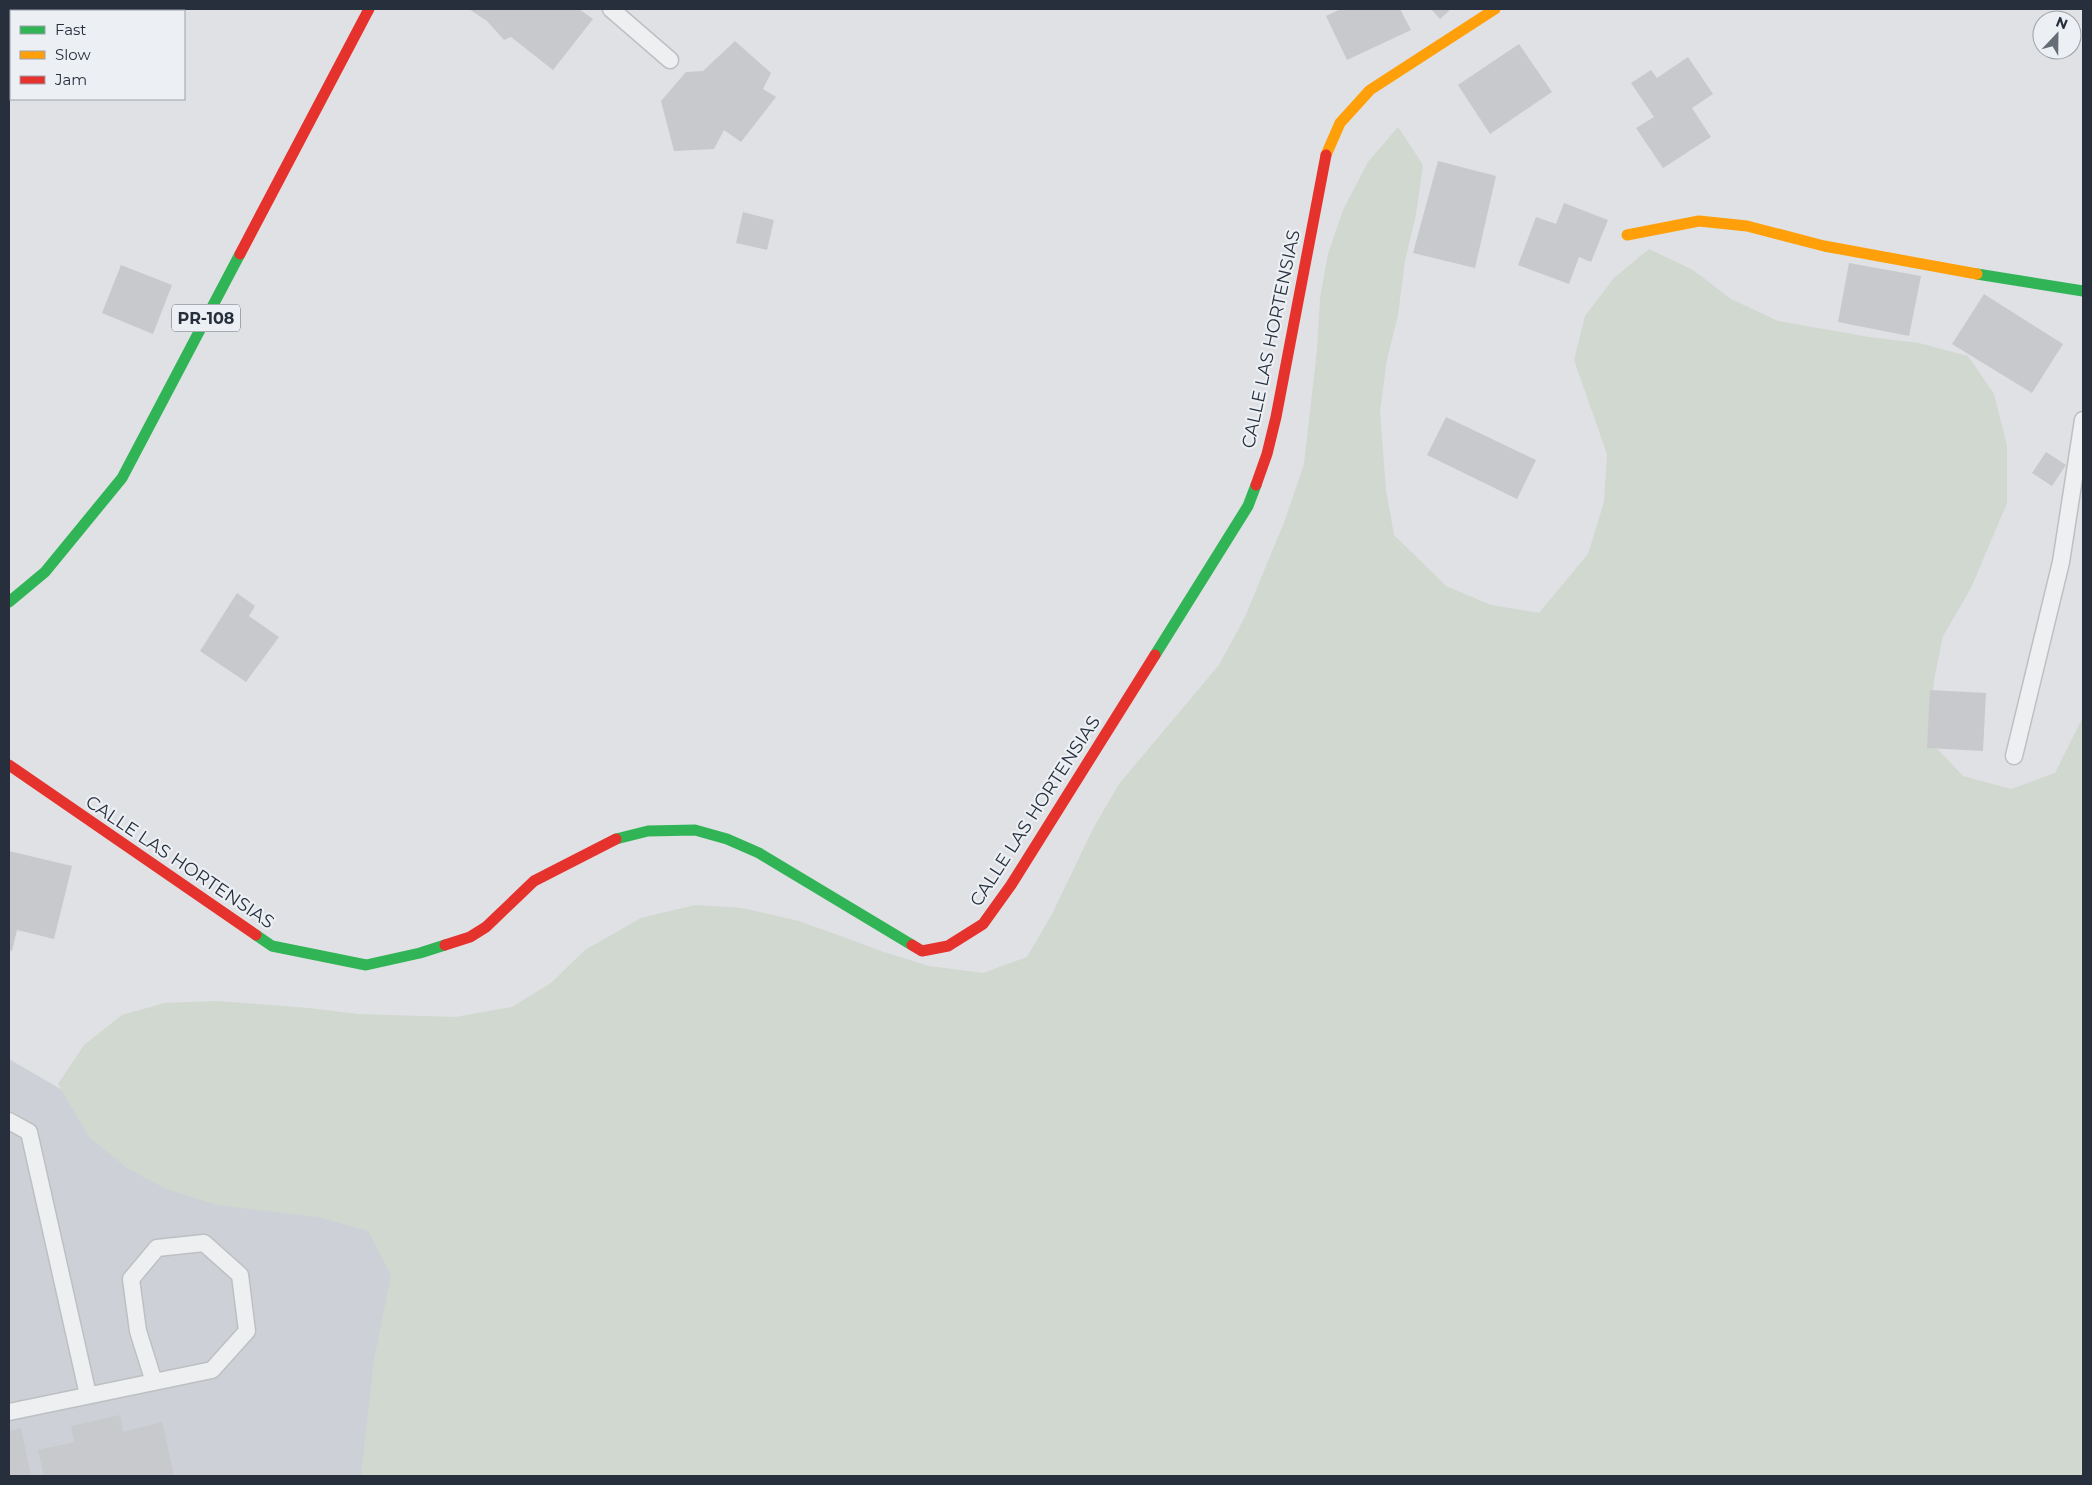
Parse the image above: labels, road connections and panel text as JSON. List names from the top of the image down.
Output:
{
  "streets": {
    "street": ["PR-108", "CALLE LAS HORTENSIAS"]
  },
  "legend": ["Fast", "Slow", "Jam"],
  "north": "top"
}
